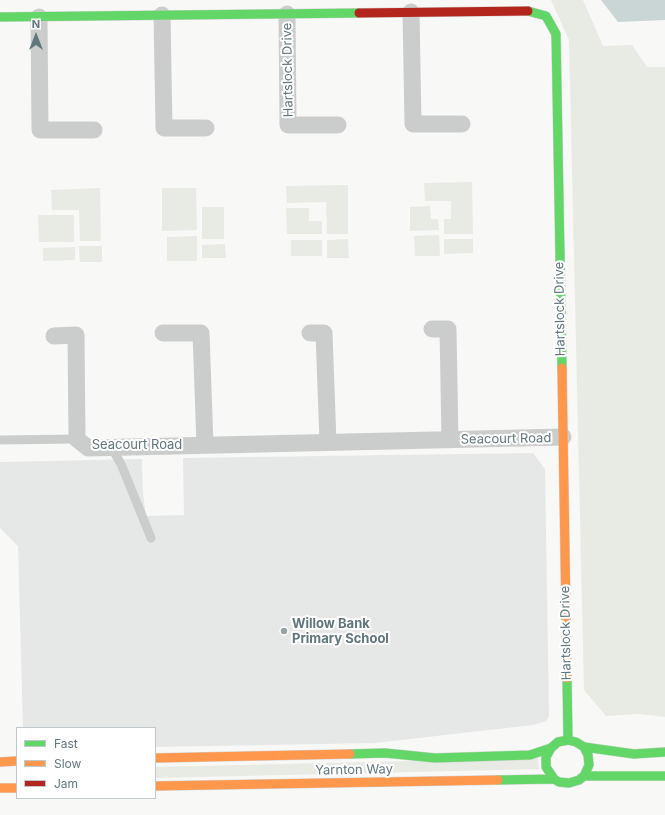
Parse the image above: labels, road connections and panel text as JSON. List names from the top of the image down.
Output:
{
  "streets": {
    "street": ["Hartslock Drive", "Seacourt Road", "Yarnton Way"]
  },
  "crossings": [
    ["Hartslock Drive", "Seacourt Road"],
    ["Hartslock Drive", "Yarnton Way"]
  ],
  "places": ["Willow Bank Primary School"],
  "legend": ["Fast", "Slow", "Jam"],
  "north": "top"
}
